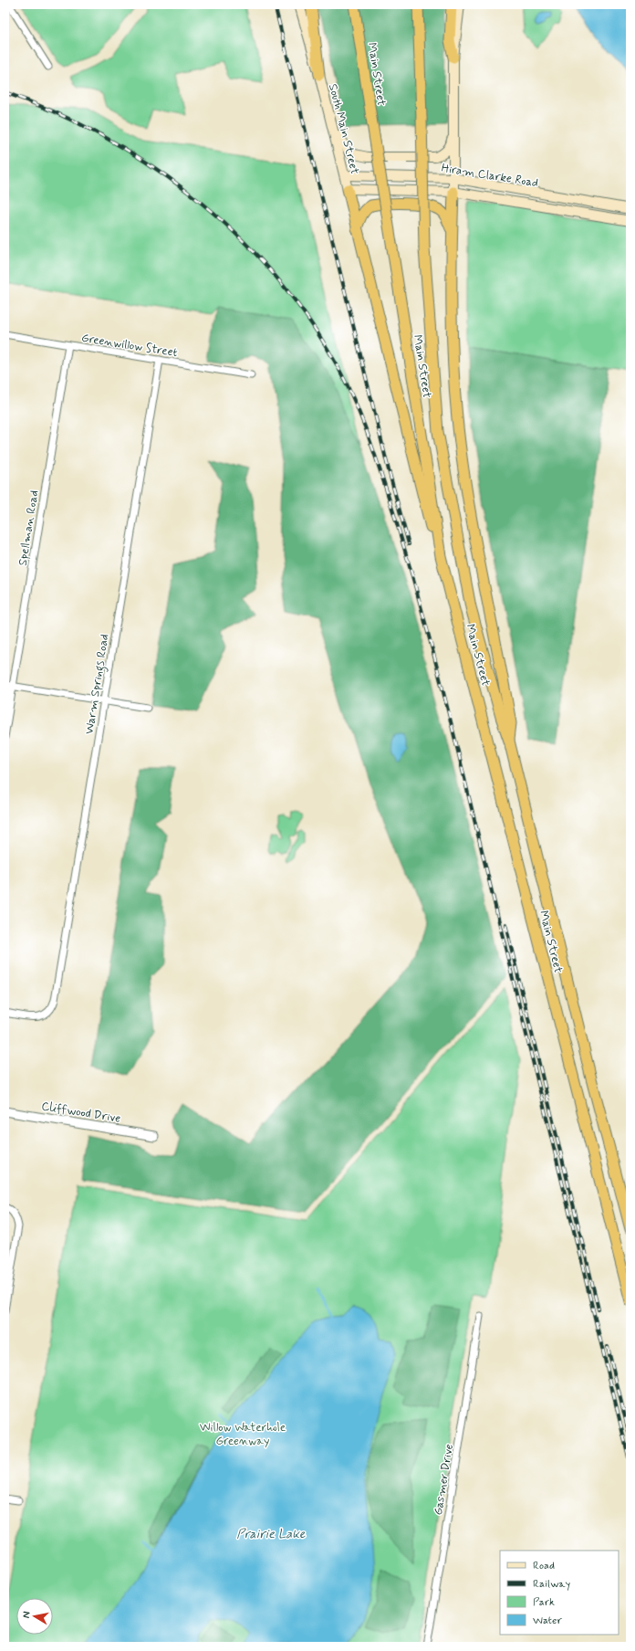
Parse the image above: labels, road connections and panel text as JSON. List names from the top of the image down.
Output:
{
  "streets": {
    "highway": ["Main Street"],
    "main road": ["South Main Street", "Hiram Clarke Road"],
    "street": [
      "Greenwillow Street",
      "Spellman Road",
      "Warm Springs Road",
      "Cliffwood Drive",
      "Gasmer Drive"
    ]
  },
  "crossings": [
    ["South Main Street", "Hiram Clarke Road"],
    ["Greenwillow Street", "Spellman Road"],
    ["Greenwillow Street", "Warm Springs Road"]
  ],
  "water": ["Prairie Lake"],
  "parks": ["Willow Waterhole Greenway"],
  "legend": [
    "Road",
    "Railway",
    "Park",
    "Water"
  ],
  "north": "left"
}
